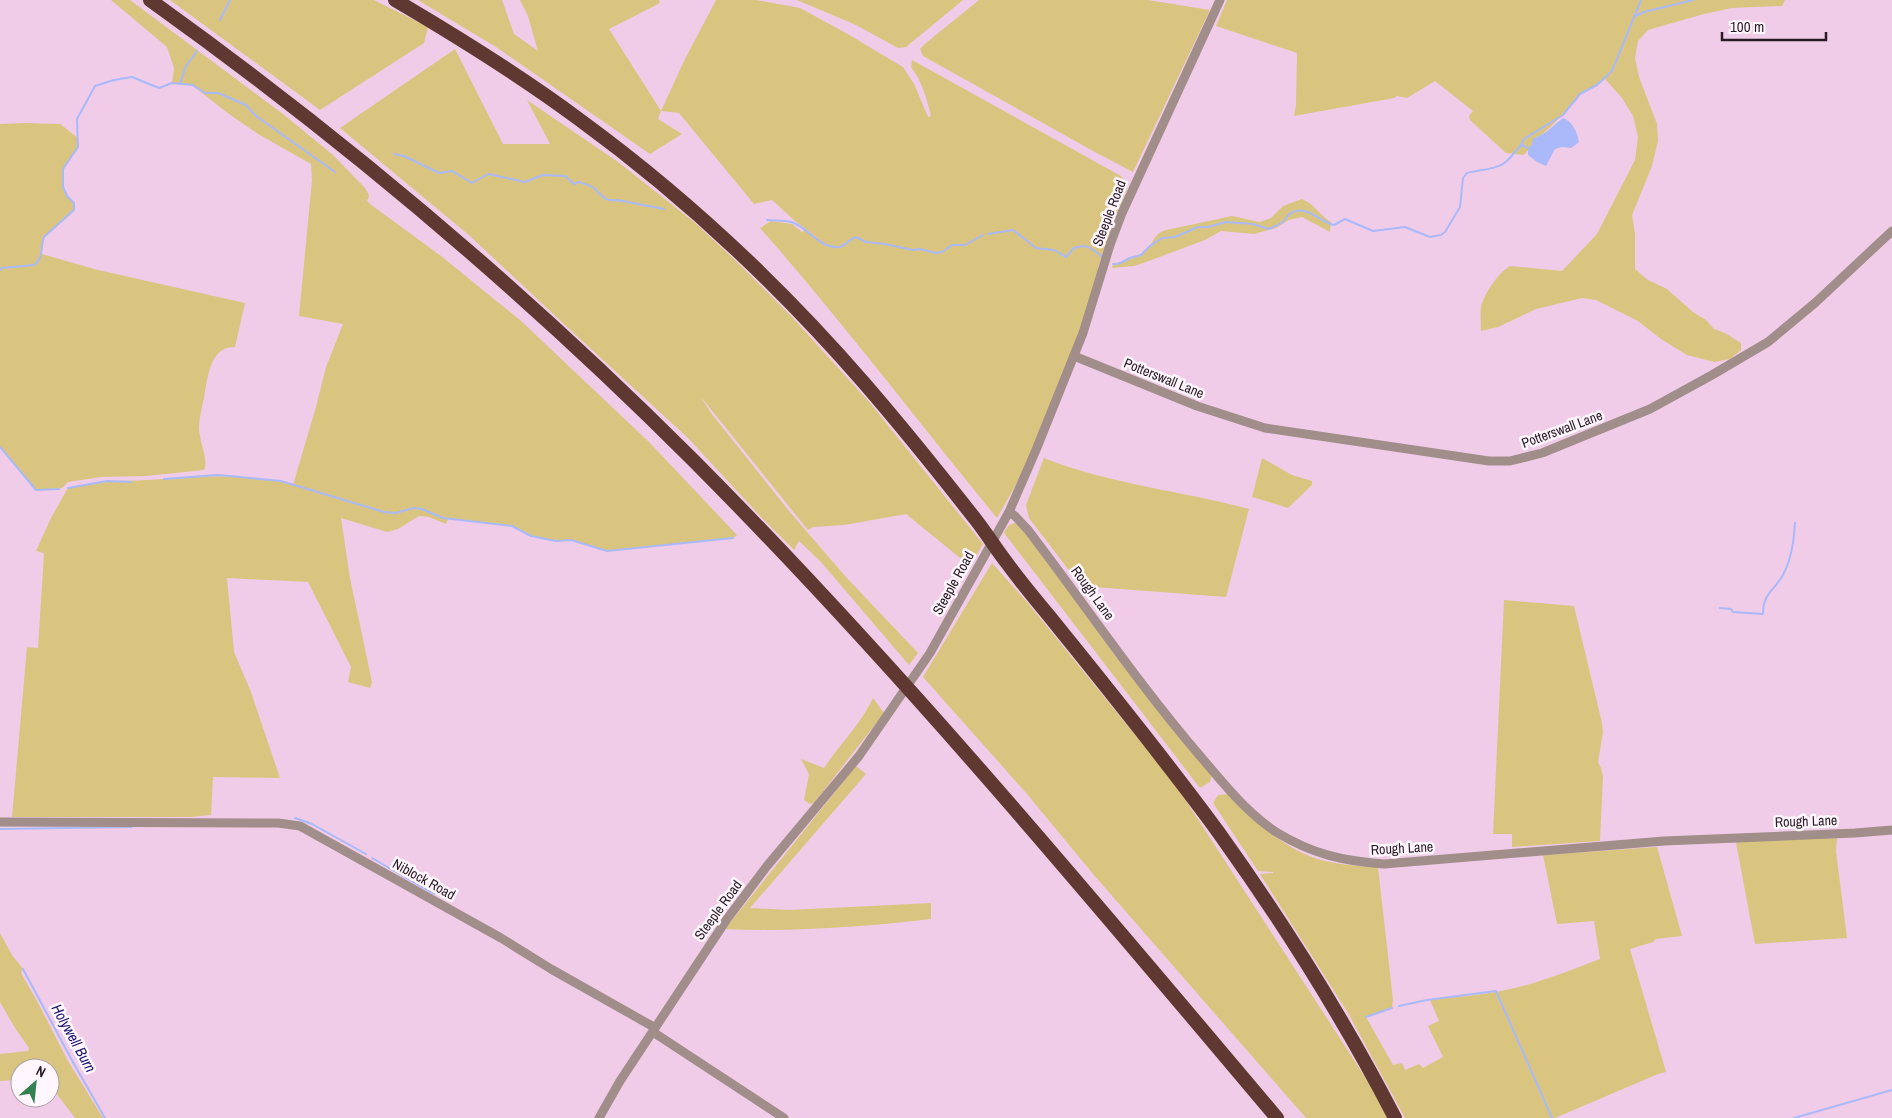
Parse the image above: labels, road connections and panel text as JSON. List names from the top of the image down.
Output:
{
  "streets": {
    "street": [
      "Steeple Road",
      "Potterswall Lane",
      "Rough Lane",
      "Niblock Road"
    ]
  },
  "crossings": [
    ["Steeple Road", "Potterswall Lane"],
    ["Steeple Road", "Rough Lane"],
    ["Steeple Road", "Niblock Road"]
  ],
  "water": ["Holywell Burn"],
  "scale_bar": "100 m",
  "north": "top right"
}
